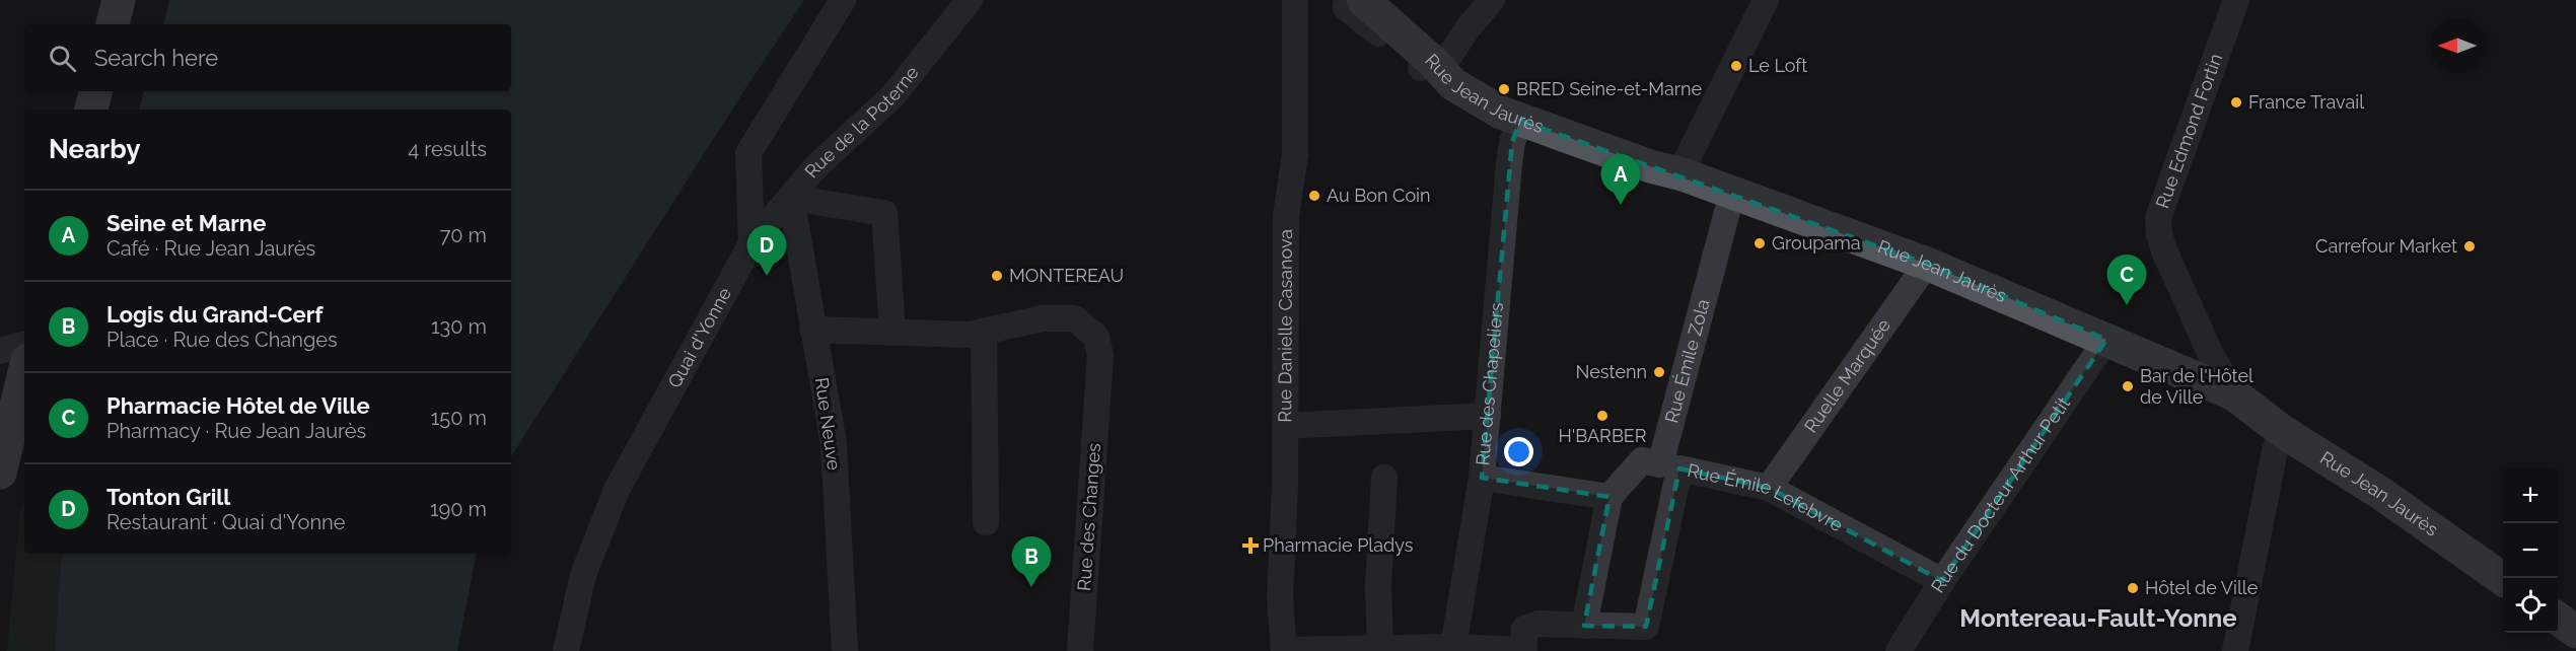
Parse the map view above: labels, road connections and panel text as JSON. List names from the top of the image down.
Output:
{
  "streets": {
    "main road": ["Rue Jean Jaurès"],
    "street": [
      "Rue de la Poterne",
      "Rue Edmond Fortin",
      "Rue Danielle Casanova",
      "Quai d'Yonne",
      "Rue Émile Zola",
      "Ruelle Marquée",
      "Rue des Chapeliers",
      "Rue Neuve",
      "Rue du Docteur Arthur Petit",
      "Rue Émile Lefebvre",
      "Rue des Changes"
    ]
  },
  "crossings": [
    ["Rue Jean Jaurès", "Rue Edmond Fortin"],
    ["Rue Jean Jaurès", "Rue Émile Zola"],
    ["Rue Jean Jaurès", "Ruelle Marquée"],
    ["Rue Jean Jaurès", "Rue des Chapeliers"],
    ["Rue Jean Jaurès", "Rue du Docteur Arthur Petit"],
    ["Rue de la Poterne", "Quai d'Yonne"],
    ["Rue de la Poterne", "Rue Neuve"],
    ["Rue Émile Zola", "Rue Émile Lefebvre"],
    ["Ruelle Marquée", "Rue Émile Lefebvre"],
    ["Rue Neuve", "Rue des Changes"],
    ["Rue du Docteur Arthur Petit", "Rue Émile Lefebvre"]
  ],
  "districts": ["Montereau-Fault-Yonne"],
  "places": {
    "other": [
      "Le Loft",
      "BRED Seine-et-Marne",
      "France Travail",
      "Au Bon Coin",
      "Groupama",
      "Carrefour Market",
      "MONTEREAU",
      "Nestenn",
      "Bar de l'Hôtel de Ville",
      "H'BARBER",
      "Hôtel de Ville"
    ],
    "health": ["Pharmacie Pladys"]
  },
  "north": "left",
  "page": {
    "search": "Search here",
    "heading": ["Nearby", "4 results"],
    "pins": [
      "A",
      "D",
      "C",
      "B"
    ],
    "list": [
      {
        "mark": "A",
        "name": "Seine et Marne",
        "note": "Café · Rue Jean Jaurès",
        "value": "70 m"
      },
      {
        "mark": "B",
        "name": "Logis du Grand-Cerf",
        "note": "Place · Rue des Changes",
        "value": "130 m"
      },
      {
        "mark": "C",
        "name": "Pharmacie Hôtel de Ville",
        "note": "Pharmacy · Rue Jean Jaurès",
        "value": "150 m"
      },
      {
        "mark": "D",
        "name": "Tonton Grill",
        "note": "Restaurant · Quai d'Yonne",
        "value": "190 m"
      }
    ],
    "map_buttons": ["+", "−"]
  }
}
